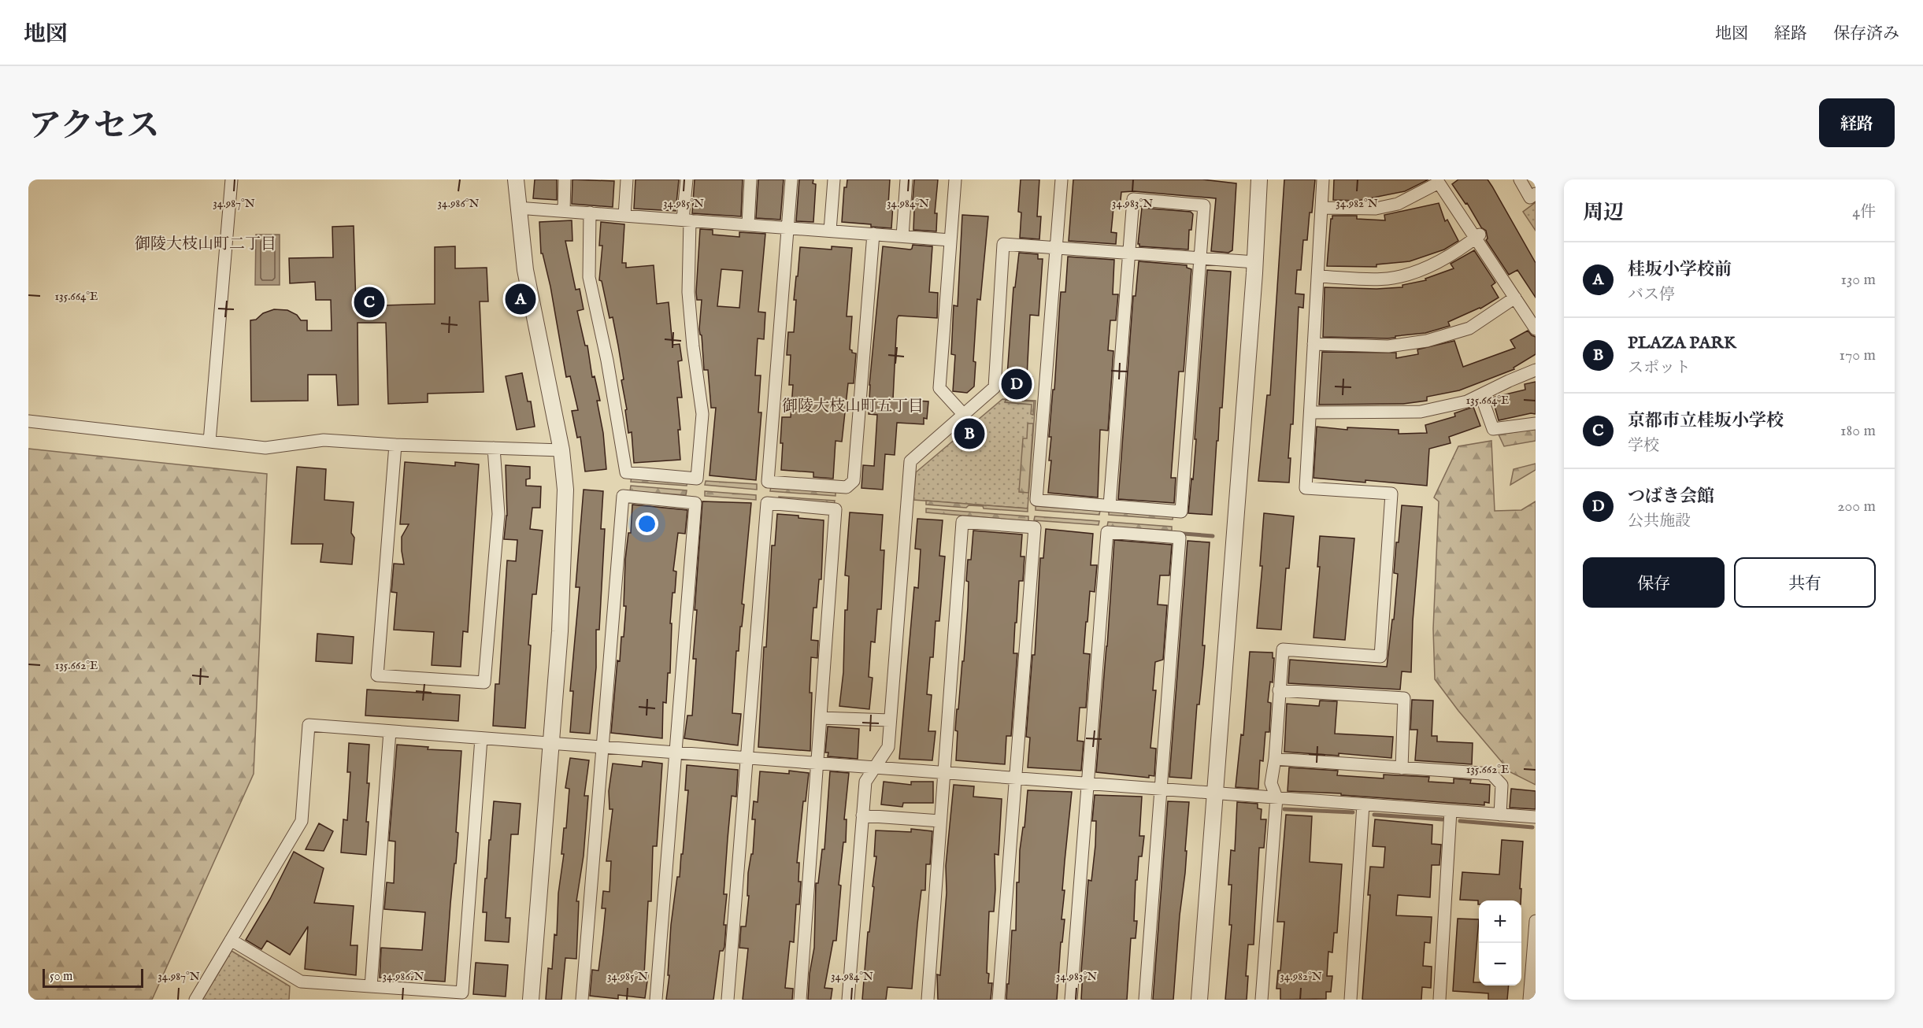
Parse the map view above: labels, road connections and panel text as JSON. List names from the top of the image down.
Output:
{
  "districts": ["御陵大枝山町二丁目", "御陵大枝山町五丁目"],
  "scale_bar": "50 m",
  "page": {
    "header": "地図",
    "nav": ["地図", "経路", "保存済み"],
    "title": "アクセス",
    "buttons": [
      "経路",
      ["保存", "共有"]
    ],
    "heading": ["周辺", "4件"],
    "list": [
      {
        "mark": "A",
        "name": "桂坂小学校前",
        "note": "バス停",
        "value": "130 m"
      },
      {
        "mark": "B",
        "name": "PLAZA PARK",
        "note": "スポット",
        "value": "170 m"
      },
      {
        "mark": "C",
        "name": "京都市立桂坂小学校",
        "note": "学校",
        "value": "180 m"
      },
      {
        "mark": "D",
        "name": "つばき会館",
        "note": "公共施設",
        "value": "200 m"
      }
    ],
    "pins": [
      "A",
      "C",
      "D",
      "B"
    ],
    "map_buttons": ["+", "−"],
    "scale": "50 m"
  },
  "coordinates": [
    "34.987°N",
    "34.986°N",
    "34.985°N",
    "34.984°N",
    "34.983°N",
    "34.982°N",
    "135.664°E",
    "135.662°E"
  ]
}
